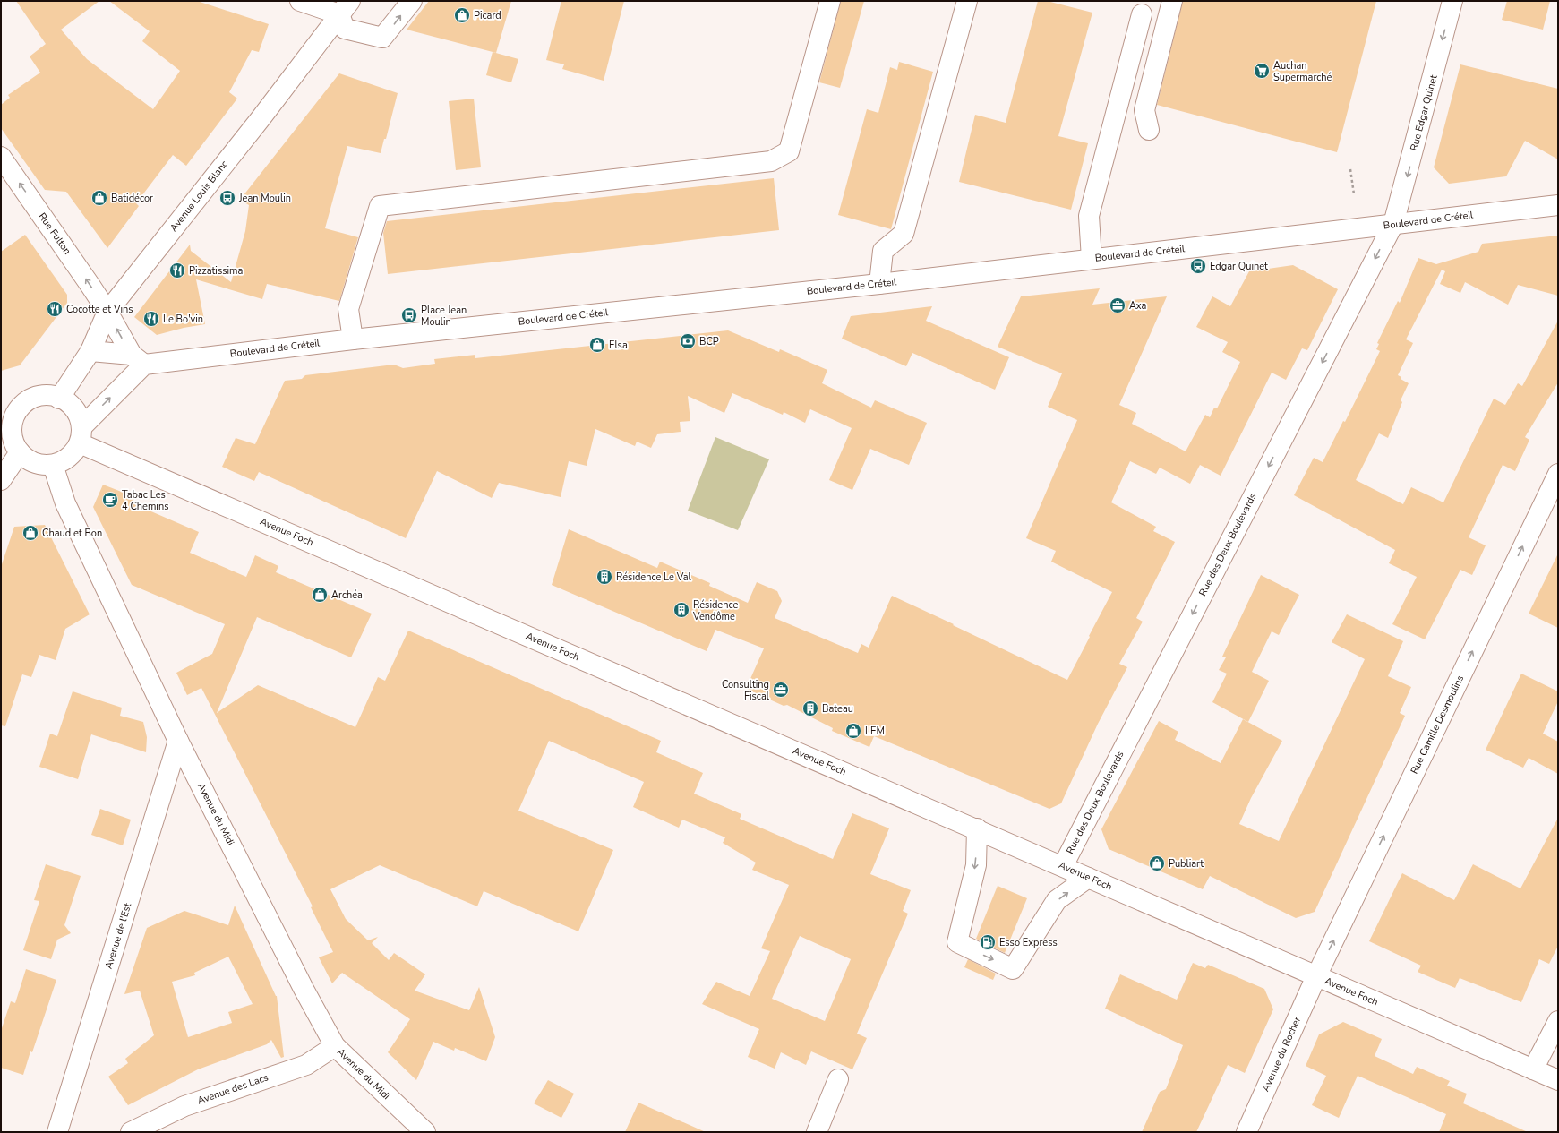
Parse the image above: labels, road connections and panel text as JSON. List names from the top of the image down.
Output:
{
  "streets": {
    "main road": [
      "Rue Edgar Quinet",
      "Avenue Louis Blanc",
      "Boulevard de Créteil",
      "Rue Fulton",
      "Avenue Foch",
      "Rue des Deux Boulevards",
      "Rue Camille Desmoulins",
      "Avenue du Midi",
      "Avenue de l'Est",
      "Avenue du Rocher",
      "Avenue des Lacs"
    ]
  },
  "crossings": [
    ["Rue Edgar Quinet", "Boulevard de Créteil"],
    ["Rue Edgar Quinet", "Rue des Deux Boulevards"],
    ["Avenue Louis Blanc", "Boulevard de Créteil"],
    ["Avenue Louis Blanc", "Rue Fulton"],
    ["Avenue Louis Blanc", "Avenue Foch"],
    ["Avenue Louis Blanc", "Avenue du Midi"],
    ["Boulevard de Créteil", "Rue des Deux Boulevards"],
    ["Avenue Foch", "Rue des Deux Boulevards"],
    ["Avenue Foch", "Rue Camille Desmoulins"],
    ["Avenue Foch", "Avenue du Midi"],
    ["Avenue Foch", "Avenue du Rocher"],
    ["Rue Camille Desmoulins", "Avenue du Rocher"],
    ["Avenue du Midi", "Avenue de l'Est"],
    ["Avenue du Midi", "Avenue des Lacs"]
  ],
  "one_way": [
    "Rue Edgar Quinet",
    "Rue Fulton",
    "Rue des Deux Boulevards",
    "Rue Camille Desmoulins"
  ],
  "places": {
    "shop": [
      "Picard",
      "Batidécor",
      "Elsa",
      "Chaud et Bon",
      "Archéa",
      "LEM",
      "Publiart"
    ],
    "supermarket": ["Auchan Supermarché"],
    "bus stop": ["Jean Moulin", "Edgar Quinet", "Place Jean Moulin"],
    "restaurant": ["Pizzatissima", "Cocotte et Vins", "Le Bo'vin"],
    "office": ["Axa", "Consulting Fiscal"],
    "bank": ["BCP"],
    "cafe": ["Tabac Les 4 Chemins"],
    "building": ["Résidence Le Val", "Résidence Vendôme", "Bateau"],
    "fuel station": ["Esso Express"]
  }
}
